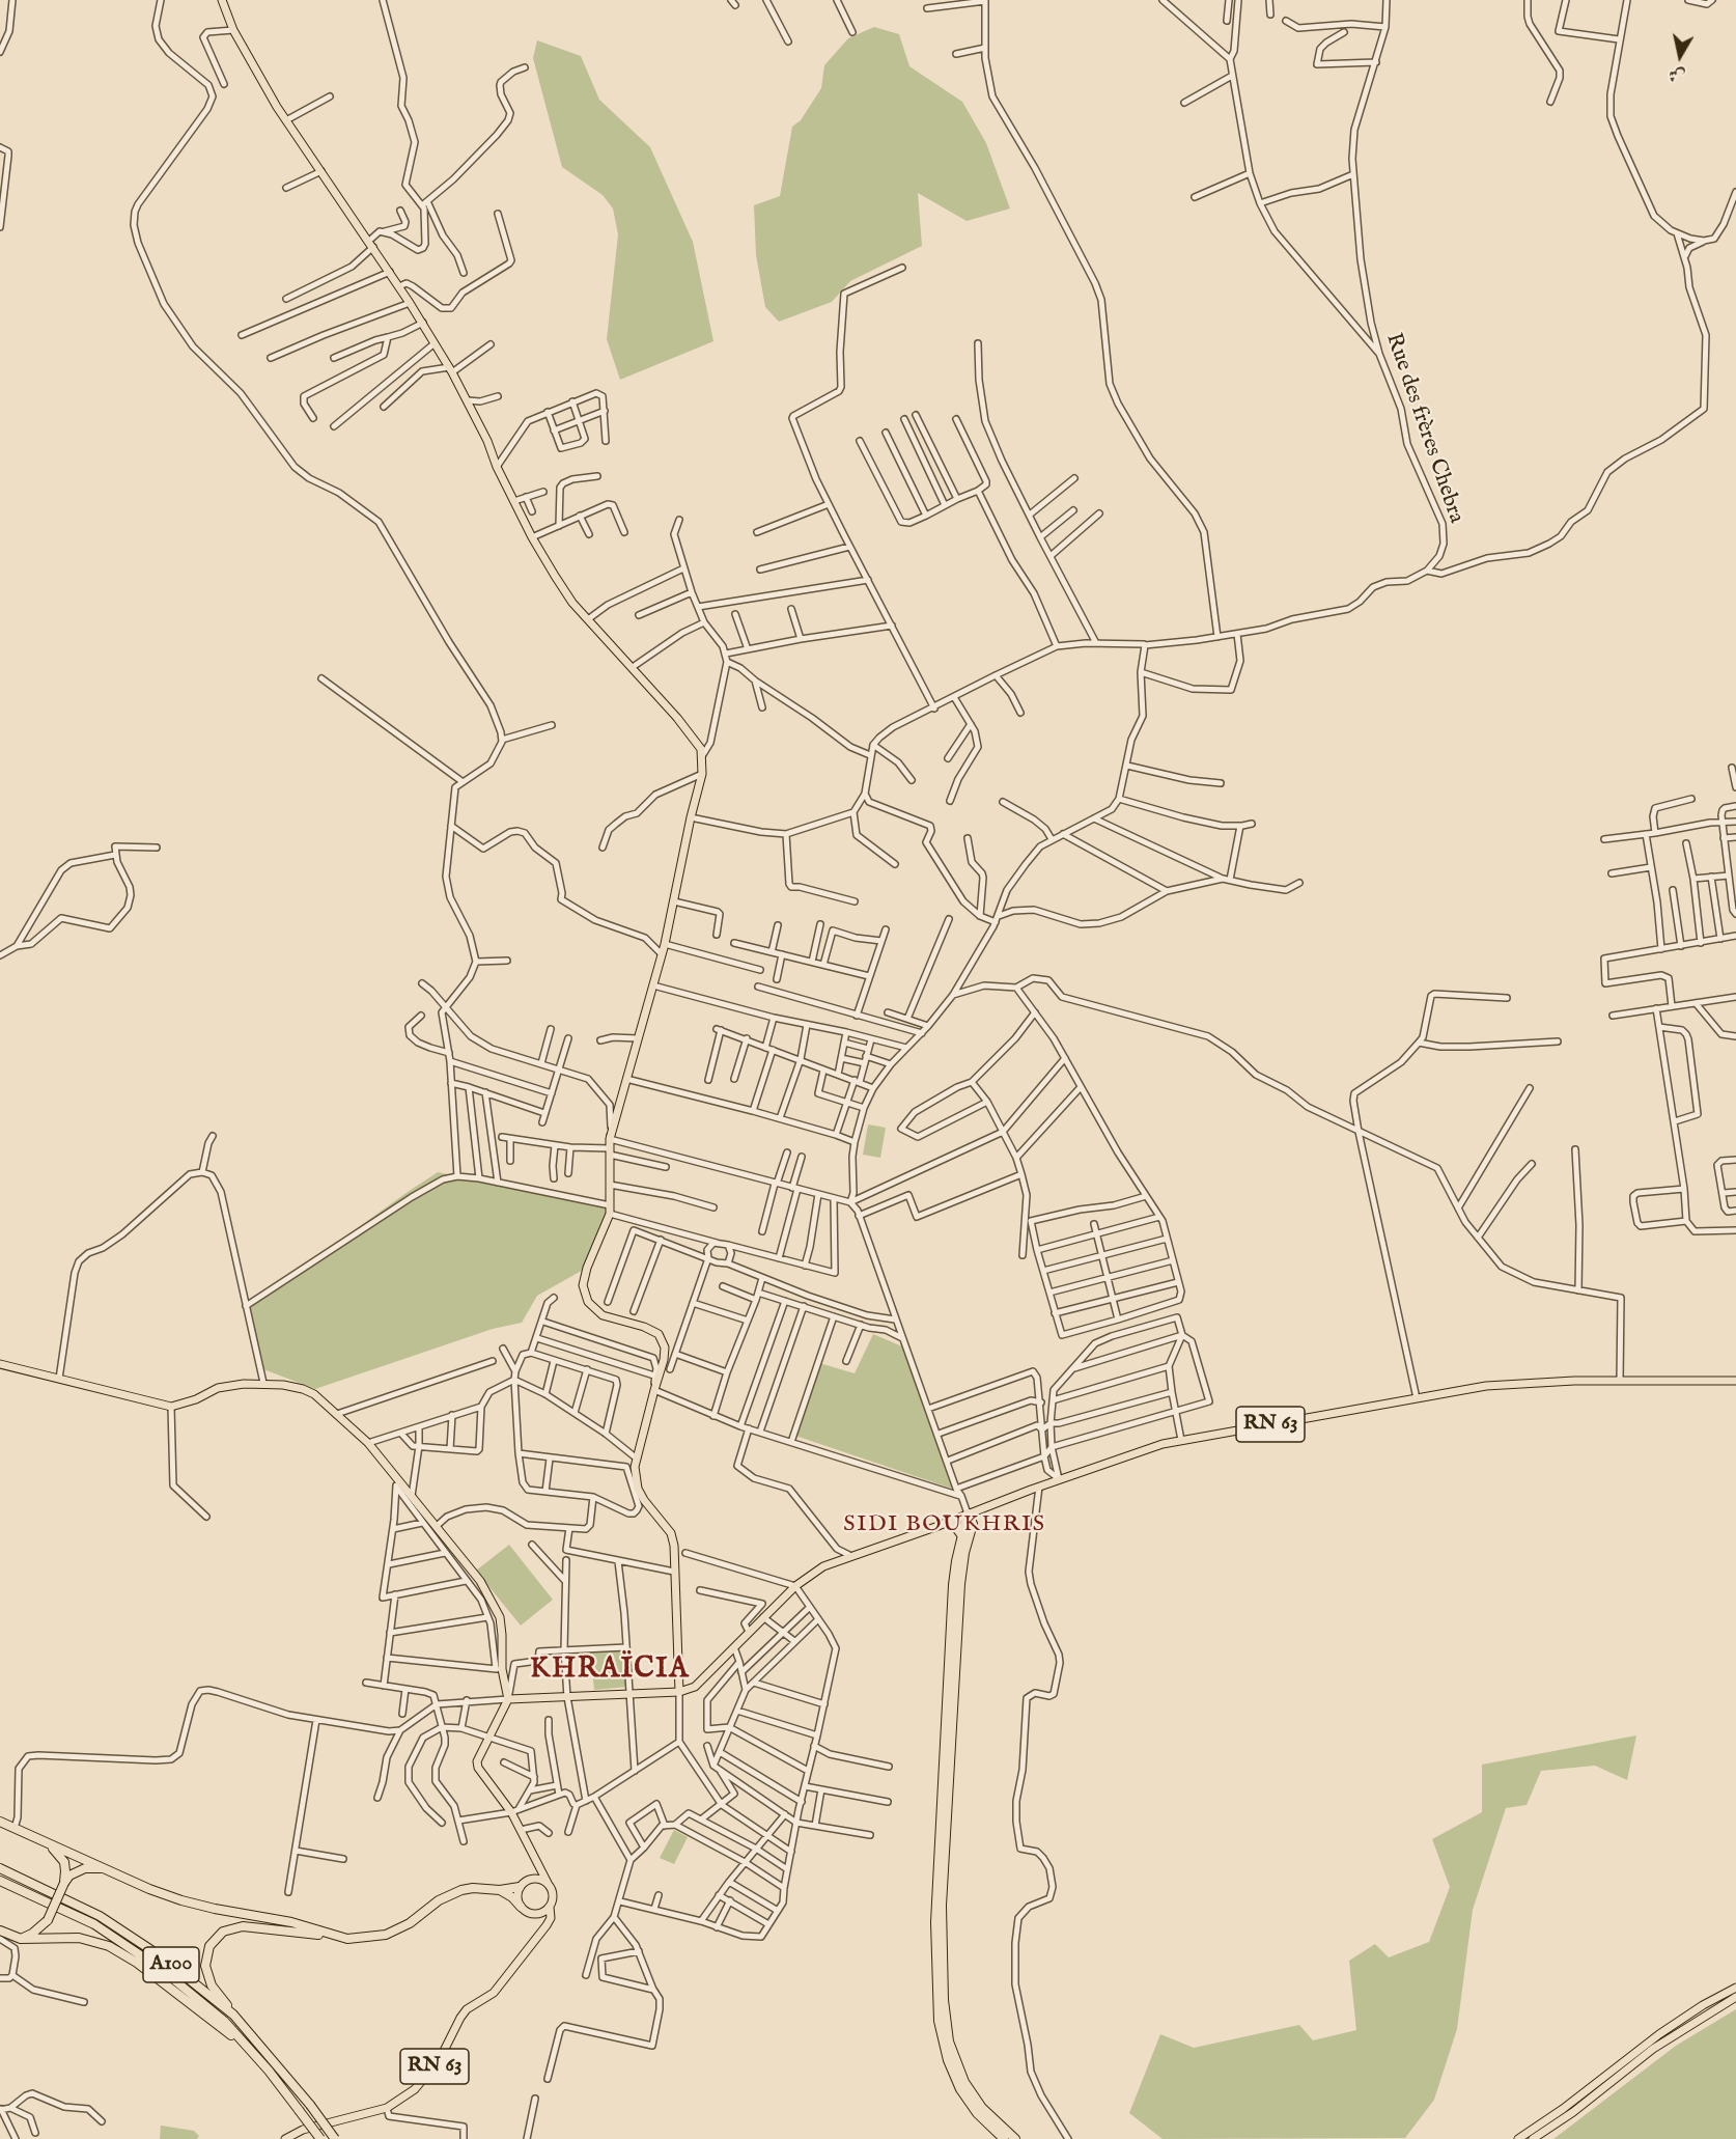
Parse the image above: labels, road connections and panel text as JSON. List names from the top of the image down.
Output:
{
  "streets": {
    "highway": ["A100"],
    "main road": ["RN 63"],
    "street": ["Rue des frères Chebra"]
  },
  "districts": ["SIDI BOUKHRIS", "KHRAÏCIA"],
  "north": "bottom"
}
